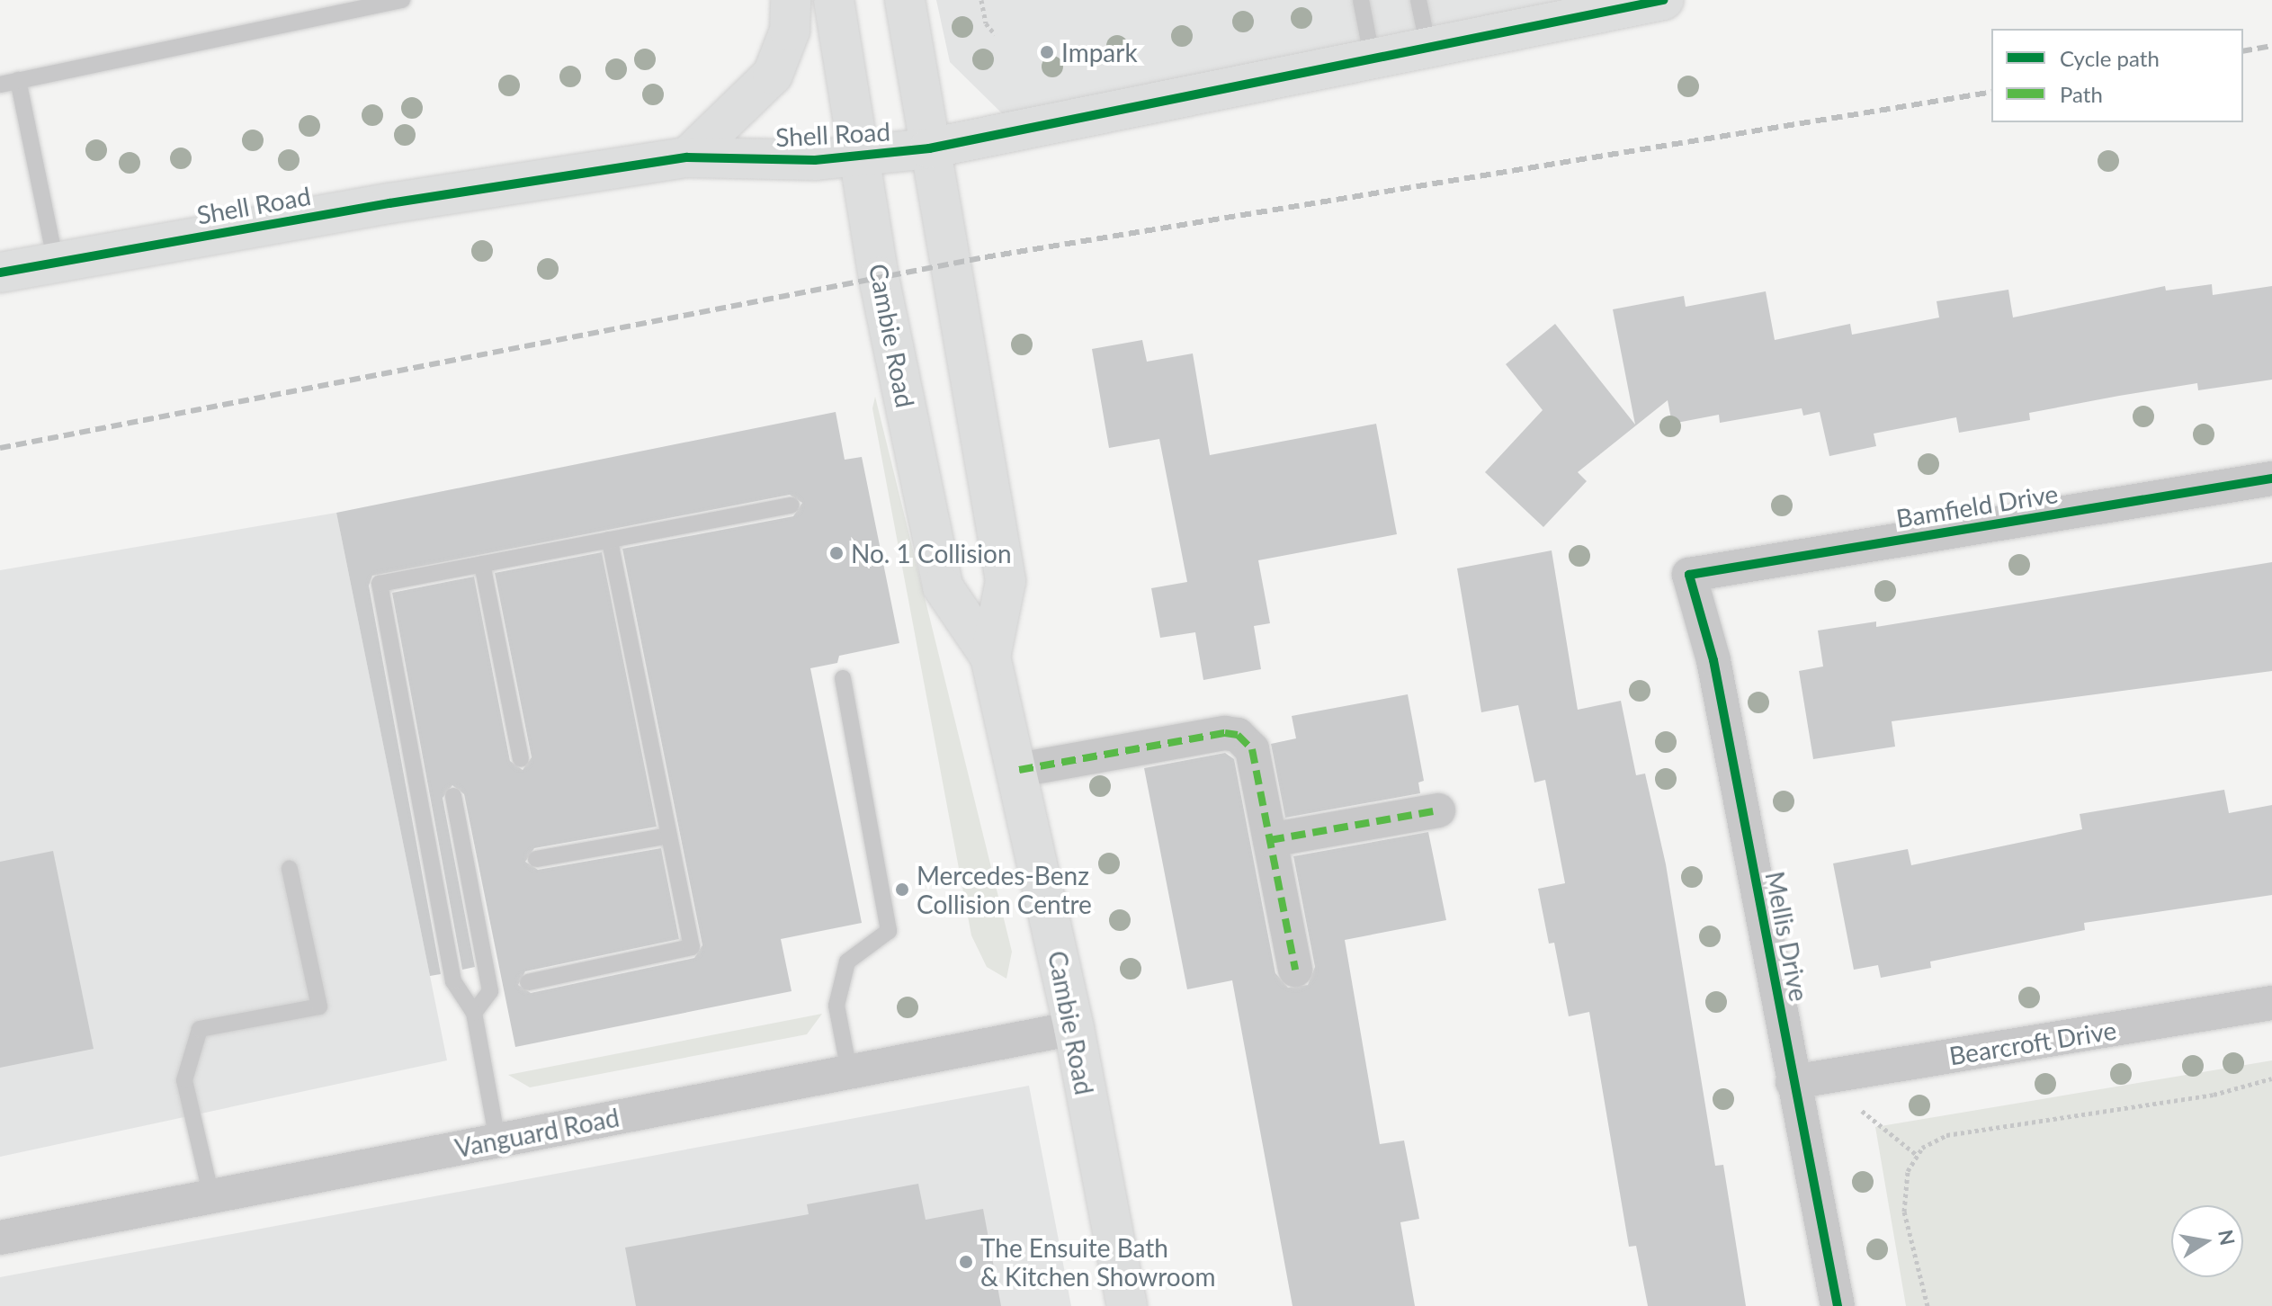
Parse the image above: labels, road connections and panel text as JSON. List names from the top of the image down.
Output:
{
  "streets": {
    "main road": ["Shell Road", "Cambie Road"],
    "street": [
      "Bamfield Drive",
      "Mellis Drive",
      "Bearcroft Drive",
      "Vanguard Road"
    ]
  },
  "crossings": [
    ["Shell Road", "Cambie Road"],
    ["Cambie Road", "Vanguard Road"],
    ["Bamfield Drive", "Mellis Drive"],
    ["Mellis Drive", "Bearcroft Drive"]
  ],
  "places": [
    "Impark",
    "No. 1 Collision",
    "Mercedes-Benz Collision Centre",
    "The Ensuite Bath & Kitchen Showroom"
  ],
  "legend": ["Cycle path", "Path"],
  "north": "right"
}
